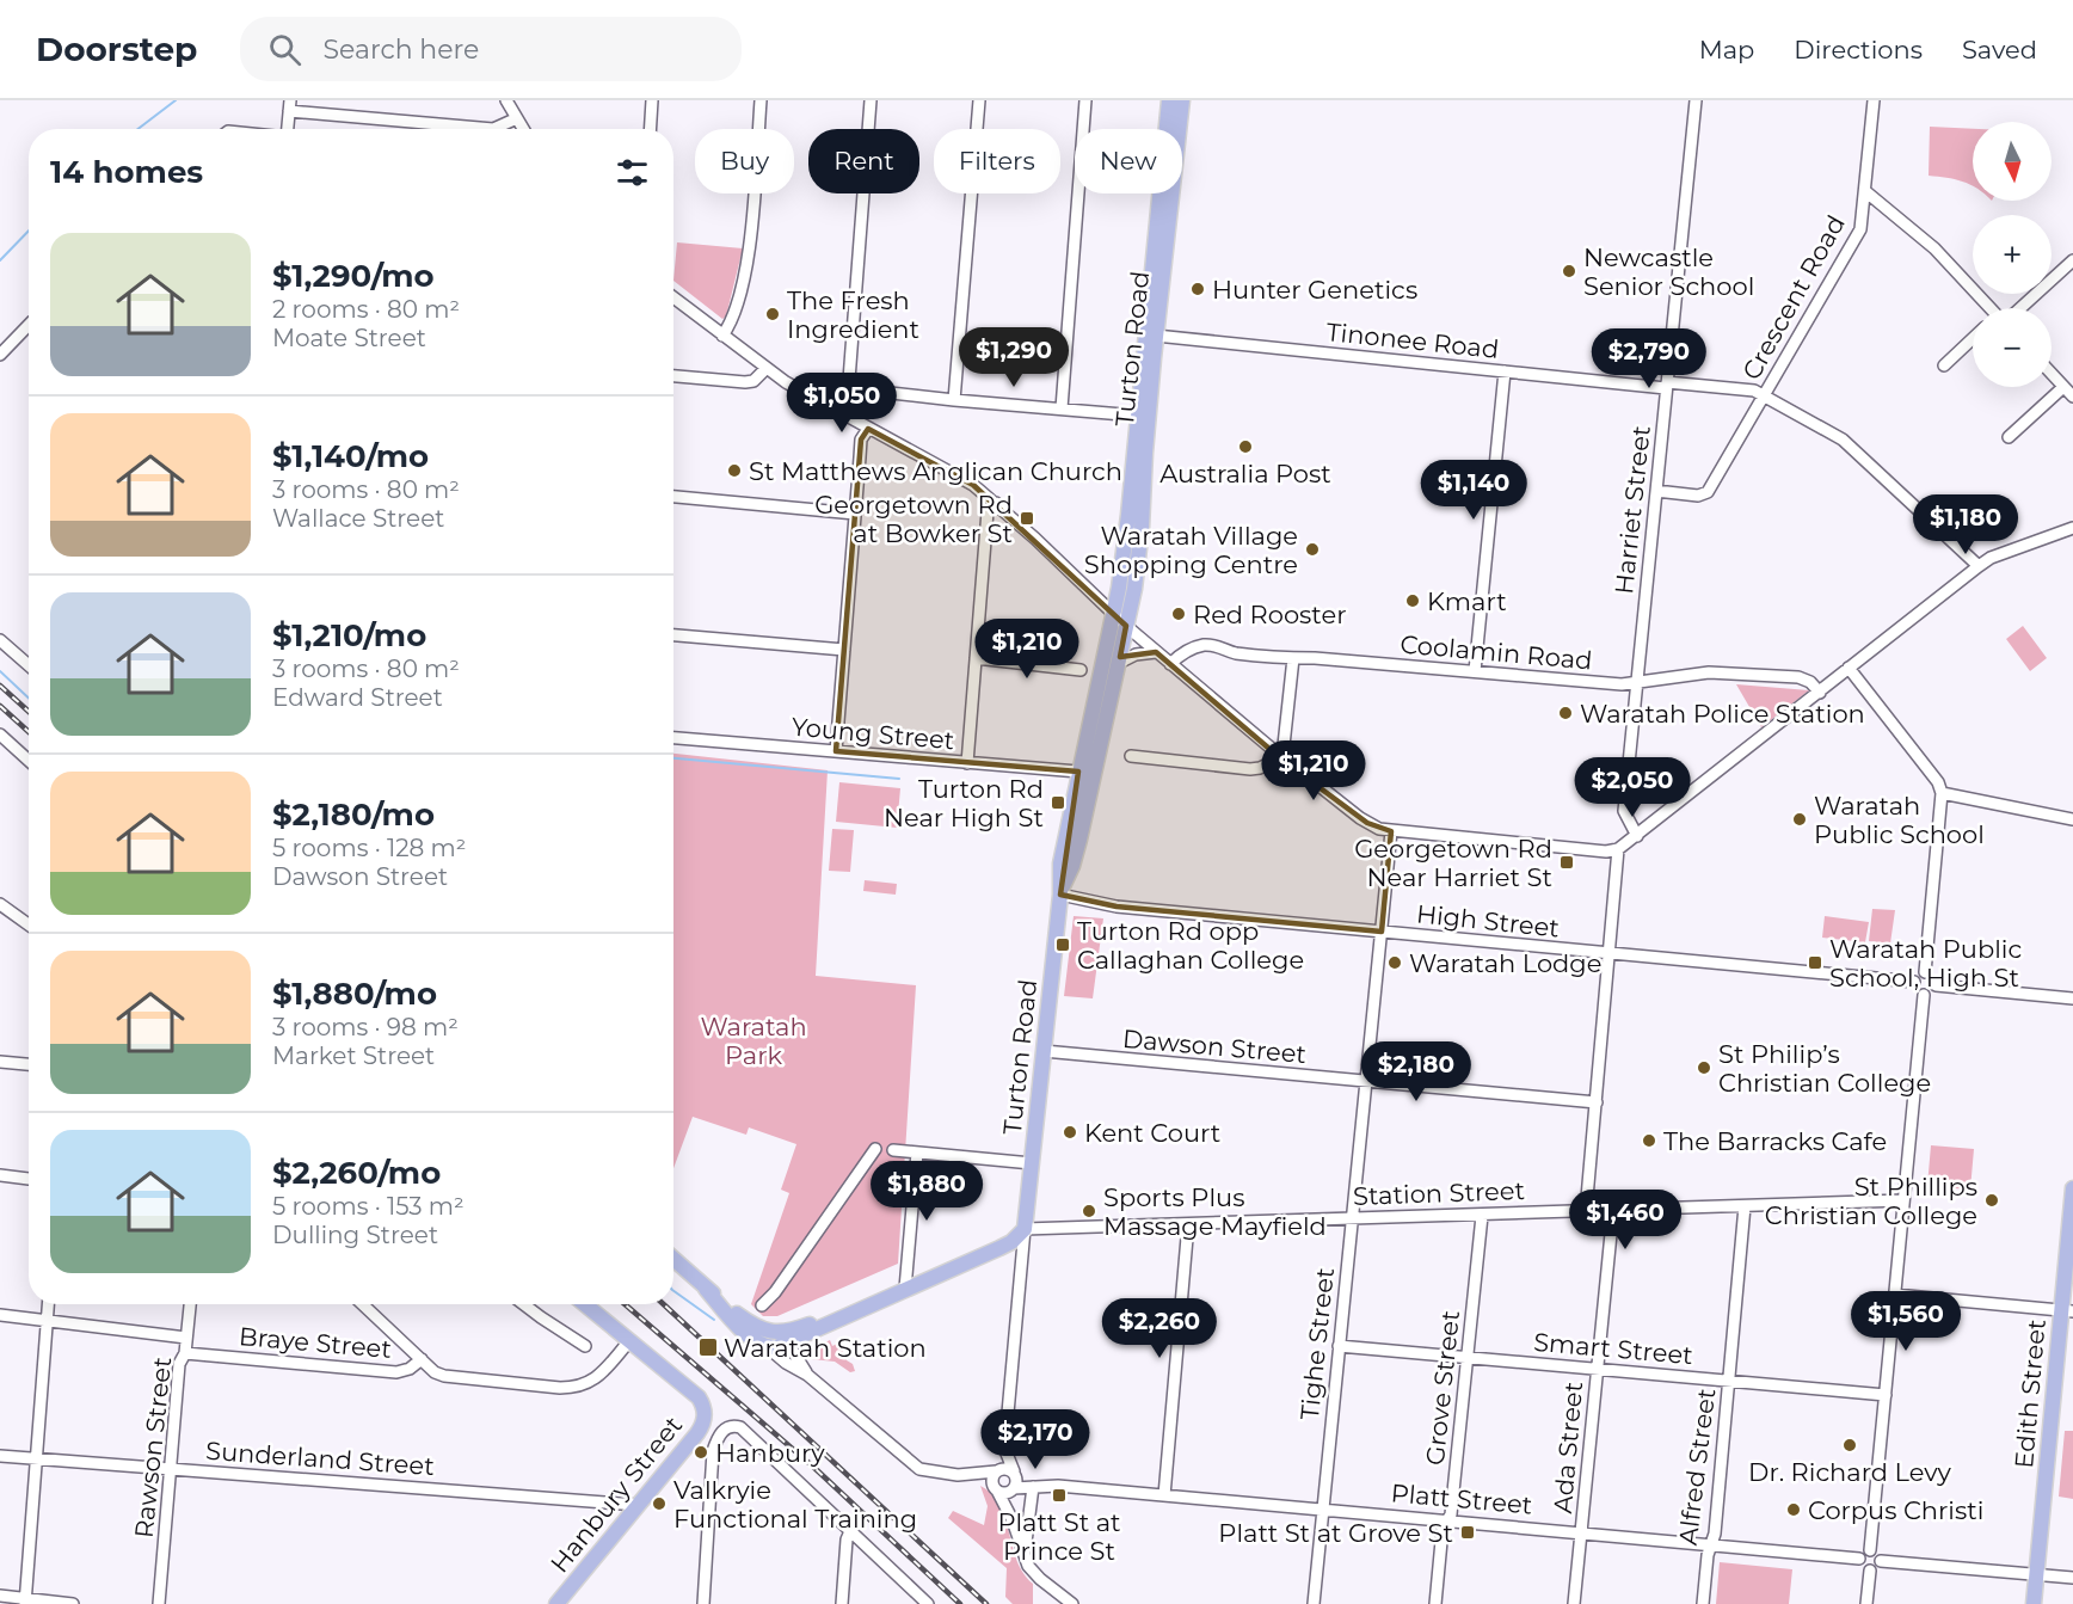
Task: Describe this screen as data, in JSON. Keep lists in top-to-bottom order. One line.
{"streets":{"main road":["Turton Road","Edith Street","Hanbury Street"],"street":["Crescent Road","Tinonee Road","Harriet Street","Coolamin Road","Young Street","High Street","Dawson Street","Station Street","Braye Street","Tighe Street","Smart Street","Grove Street","Rawson Street","Ada Street","Sunderland Street","Alfred Street","Platt Street"]},"crossings":[["Crescent Road","Tinonee Road"],["Crescent Road","Harriet Street"],["Tinonee Road","Turton Road"],["Tinonee Road","Harriet Street"],["Turton Road","Young Street"],["Turton Road","High Street"],["Turton Road","Dawson Street"],["Turton Road","Station Street"],["Turton Road","Platt Street"],["Harriet Street","Coolamin Road"],["High Street","Tighe Street"],["Dawson Street","Tighe Street"],["Station Street","Tighe Street"],["Station Street","Grove Street"],["Station Street","Ada Street"],["Station Street","Alfred Street"],["Braye Street","Rawson Street"],["Braye Street","Hanbury Street"],["Tighe Street","Smart Street"],["Tighe Street","Platt Street"],["Smart Street","Grove Street"],["Smart Street","Ada Street"],["Smart Street","Alfred Street"],["Grove Street","Platt Street"],["Rawson Street","Sunderland Street"],["Ada Street","Platt Street"],["Sunderland Street","Hanbury Street"],["Alfred Street","Platt Street"]],"parks":["Waratah Park"],"places":{"other":["Newcastle Senior School","Hunter Genetics","The Fresh Ingredient","Australia Post","St Matthews Anglican Church","Waratah Village Shopping Centre","Kmart","Red Rooster","Waratah Police Station","Waratah Public School","Waratah Lodge","St Philip’s Christian College","Kent Court","The Barracks Cafe","St Phillips Christian College","Sports Plus Massage Mayfield","Dr. Richard Levy","Hanbury","Valkryie Functional Training","Corpus Christi"],"transit":["Georgetown Rd at Bowker St","Turton Rd Near High St","Georgetown Rd Near Harriet St","Turton Rd opp Callaghan College","Waratah Public School, High St","Waratah Station","Platt St at Prince St","Platt St at Grove St"]},"north":"bottom","page":{"header":"Doorstep","search":"Search here","nav":["Map","Directions","Saved"],"map_buttons":["+","−"],"chip":["Buy","Rent","Filters","New"],"heading":"14 homes","list":[{"name":"$1,290/mo","note":"2 rooms · 80 m² · Moate Street"},{"name":"$1,140/mo","note":"3 rooms · 80 m² · Wallace Street"},{"name":"$1,210/mo","note":"3 rooms · 80 m² · Edward Street"},{"name":"$2,180/mo","note":"5 rooms · 128 m² · Dawson Street"},{"name":"$1,880/mo","note":"3 rooms · 98 m² · Market Street"},{"name":"$2,260/mo","note":"5 rooms · 153 m² · Dulling Street"}],"price":["$1,290","$2,790","$1,050","$1,140","$1,180","$1,210","$1,210","$2,050","$2,180","$1,880","$1,460","$1,560","$2,260","$2,170"]}}
